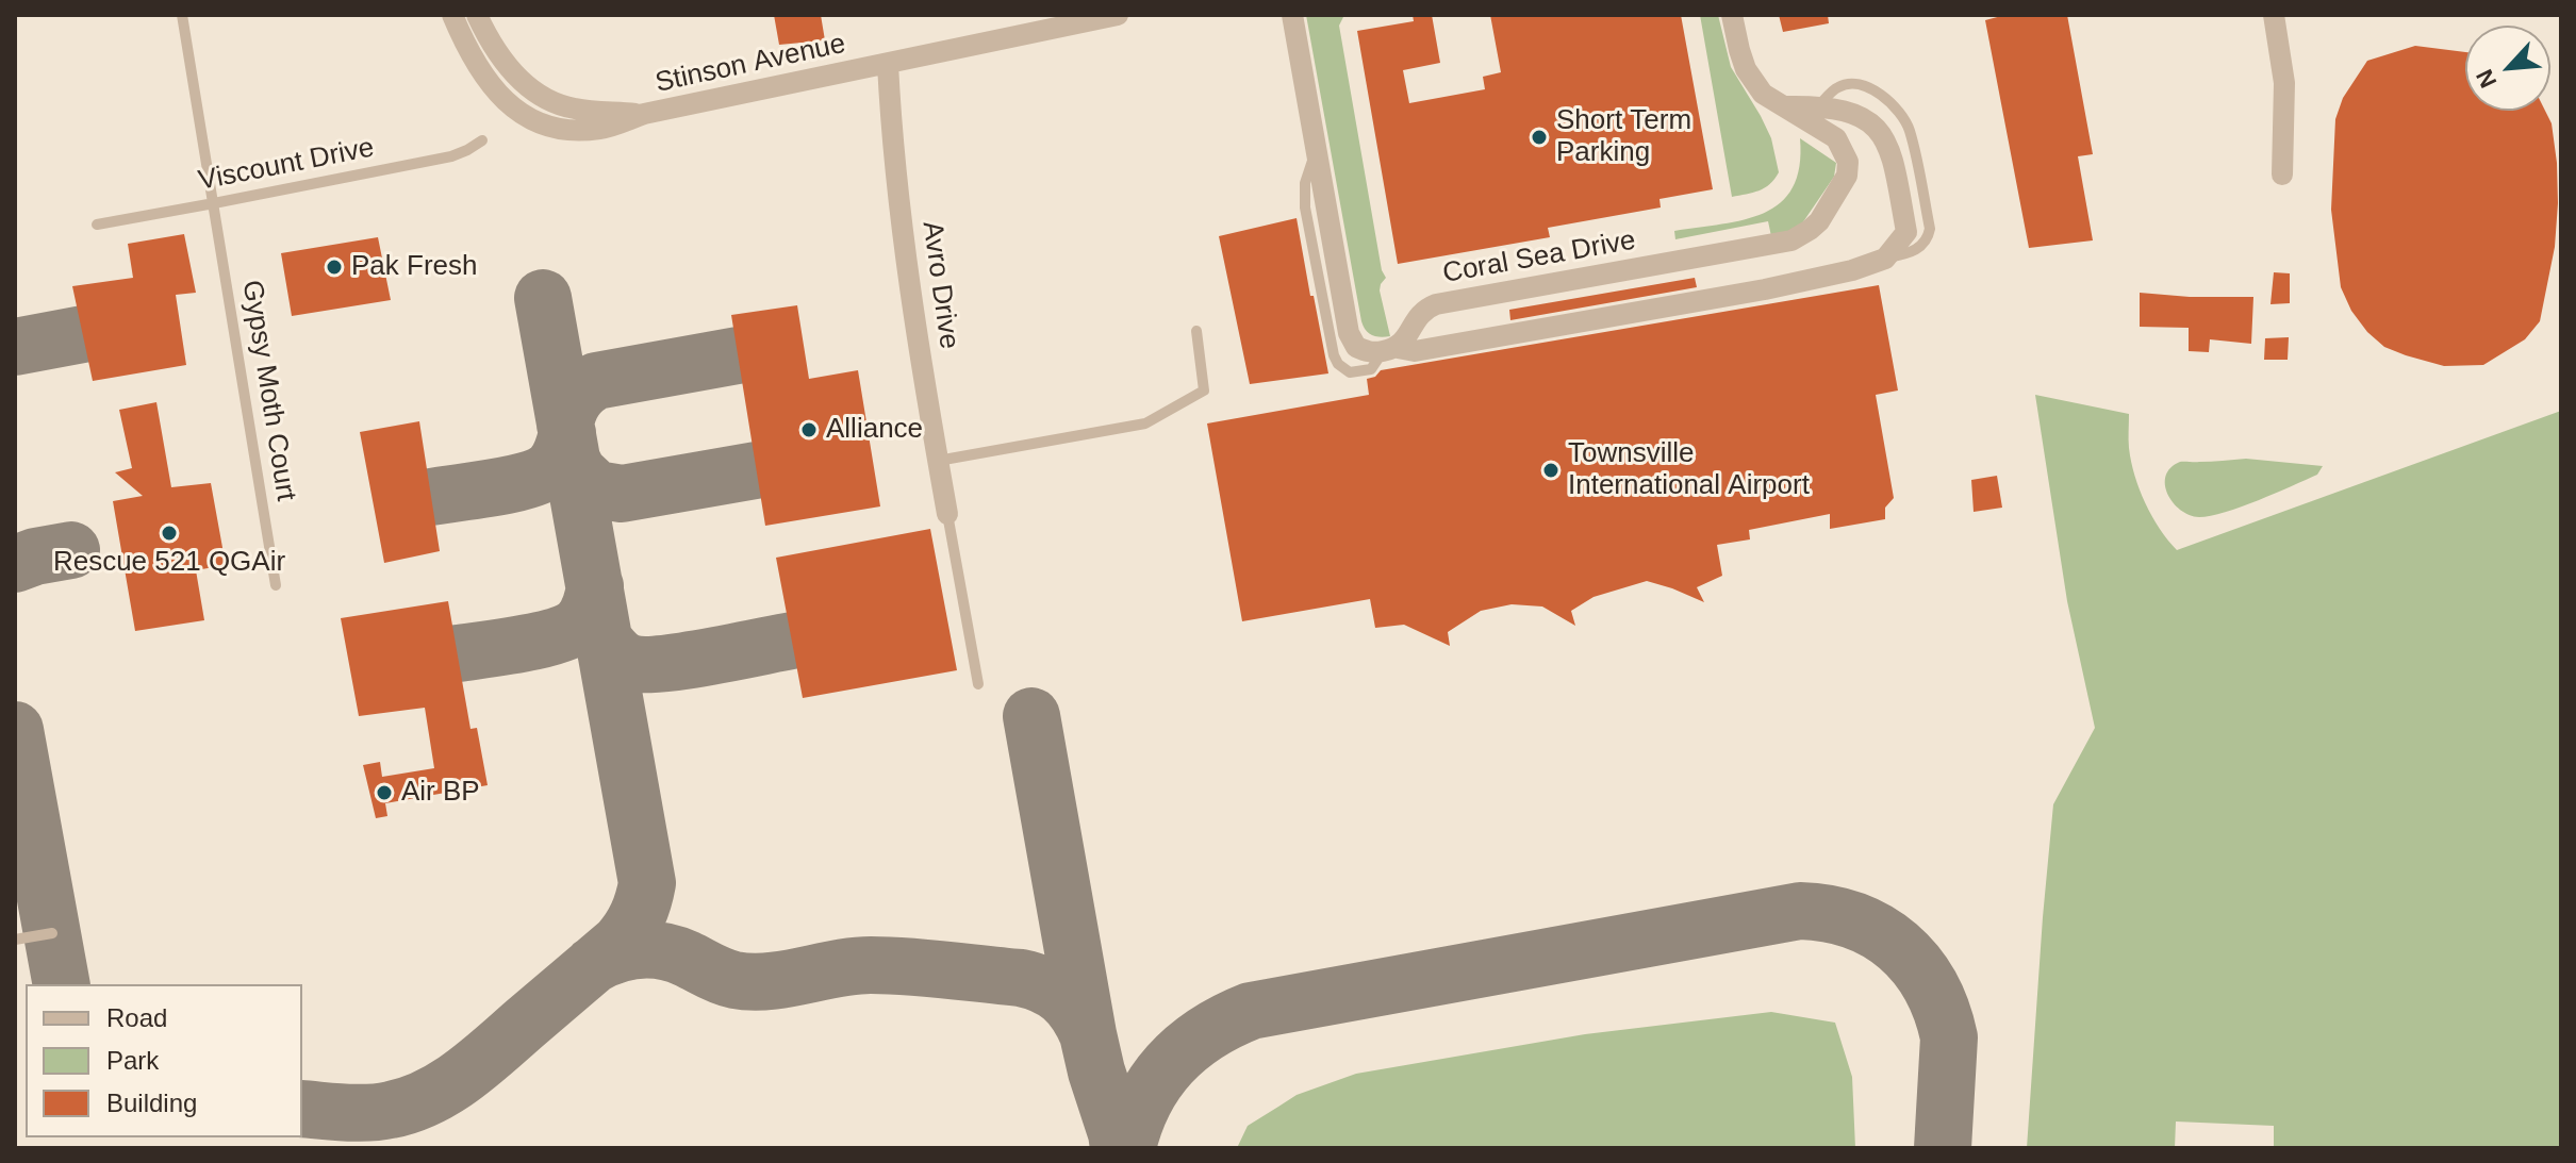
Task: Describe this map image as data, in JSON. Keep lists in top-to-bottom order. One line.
{"streets":{"street":["Stinson Avenue","Coral Sea Drive","Avro Drive"],"lane":["Viscount Drive","Gypsy Moth Court"]},"crossings":[["Stinson Avenue","Avro Drive"],["Viscount Drive","Gypsy Moth Court"]],"places":["Short Term Parking","Pak Fresh","Alliance","Townsville International Airport","Rescue 521 QGAir","Air BP"],"legend":["Road","Park","Building"],"north":"bottom left"}
